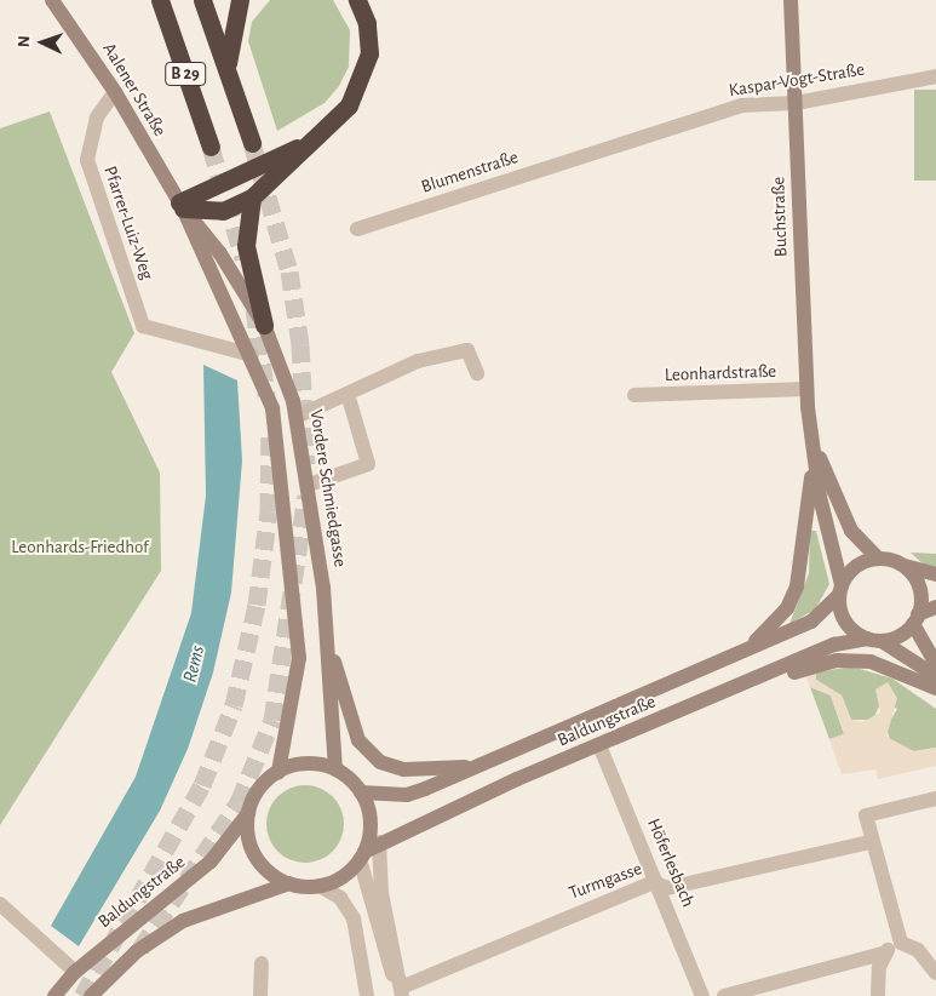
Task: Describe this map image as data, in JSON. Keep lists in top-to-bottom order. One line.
{"streets":{"highway":["B 29"],"street":["Kaspar-Vogt-Straße","Aalener Straße","Blumenstraße","Buchstraße","Pfarrer-Luiz-Weg","Leonhardstraße","Vordere Schmiedgasse","Baldungstraße","Höferlesbach","Turmgasse"]},"crossings":[["Kaspar-Vogt-Straße","Blumenstraße"],["Kaspar-Vogt-Straße","Buchstraße"],["Aalener Straße","Pfarrer-Luiz-Weg"],["Aalener Straße","Vordere Schmiedgasse"],["Buchstraße","Leonhardstraße"],["Buchstraße","Baldungstraße"],["Vordere Schmiedgasse","Baldungstraße"],["Baldungstraße","Höferlesbach"],["Höferlesbach","Turmgasse"]],"water":["Rems"],"parks":["Leonhards-Friedhof"],"north":"left"}
